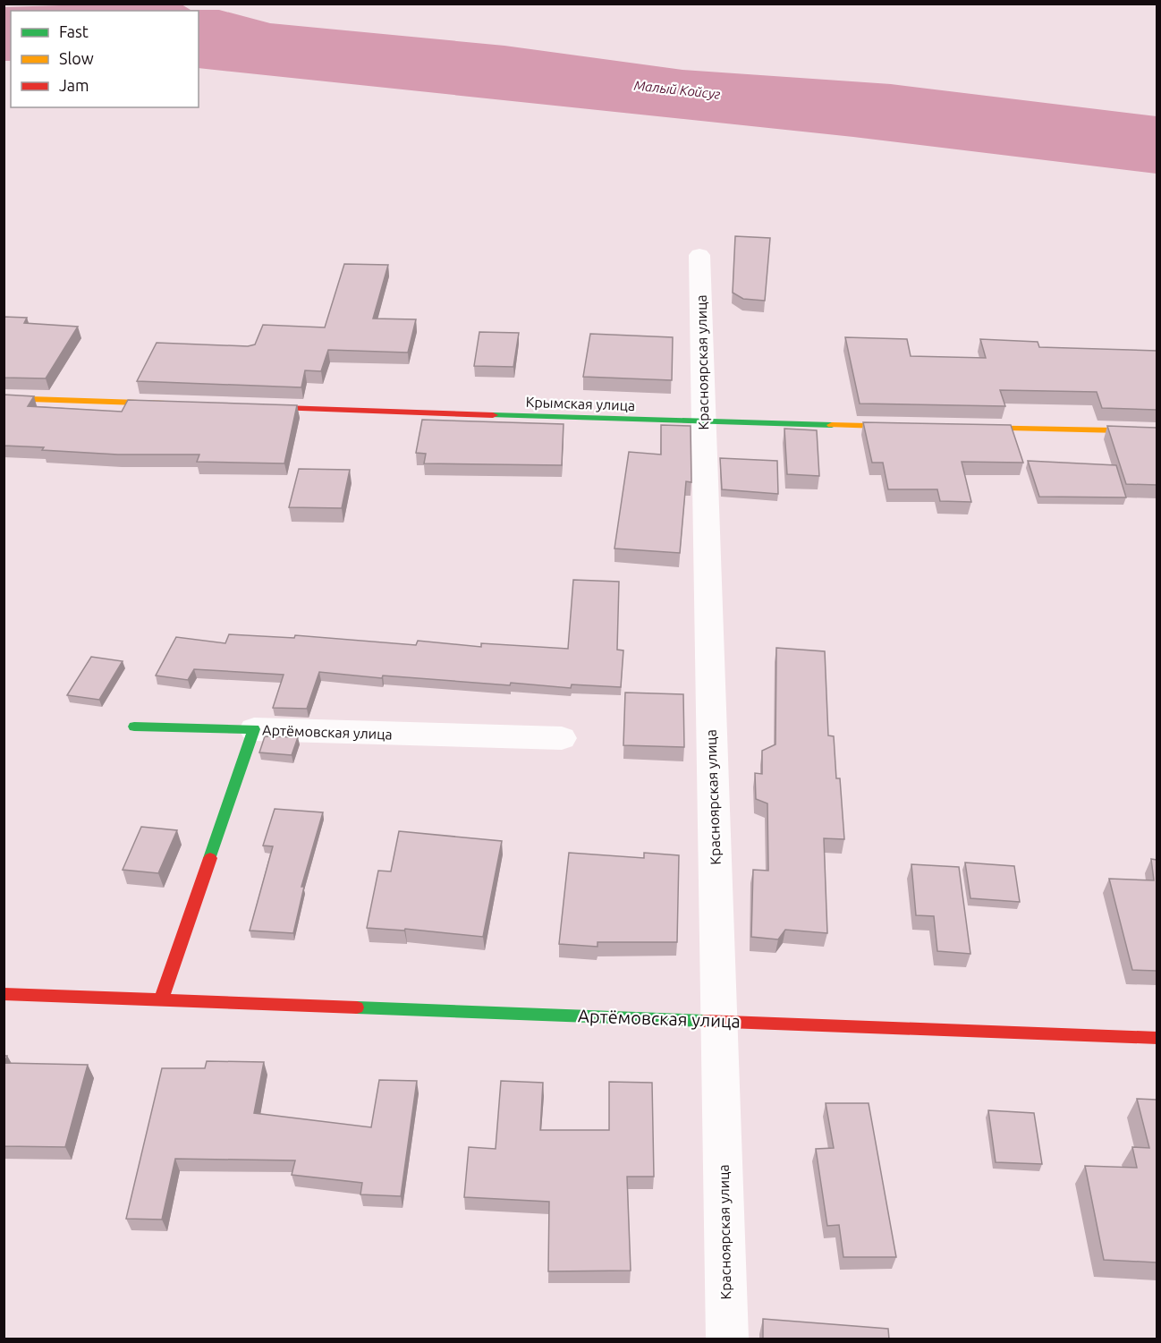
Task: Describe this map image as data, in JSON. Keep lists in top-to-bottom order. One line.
{"streets":{"street":["Красноярская улица","Крымская улица","Артёмовская улица"]},"crossings":[["Красноярская улица","Крымская улица"],["Красноярская улица","Артёмовская улица"]],"water":["Малый Койсуг"],"legend":["Fast","Slow","Jam"]}
